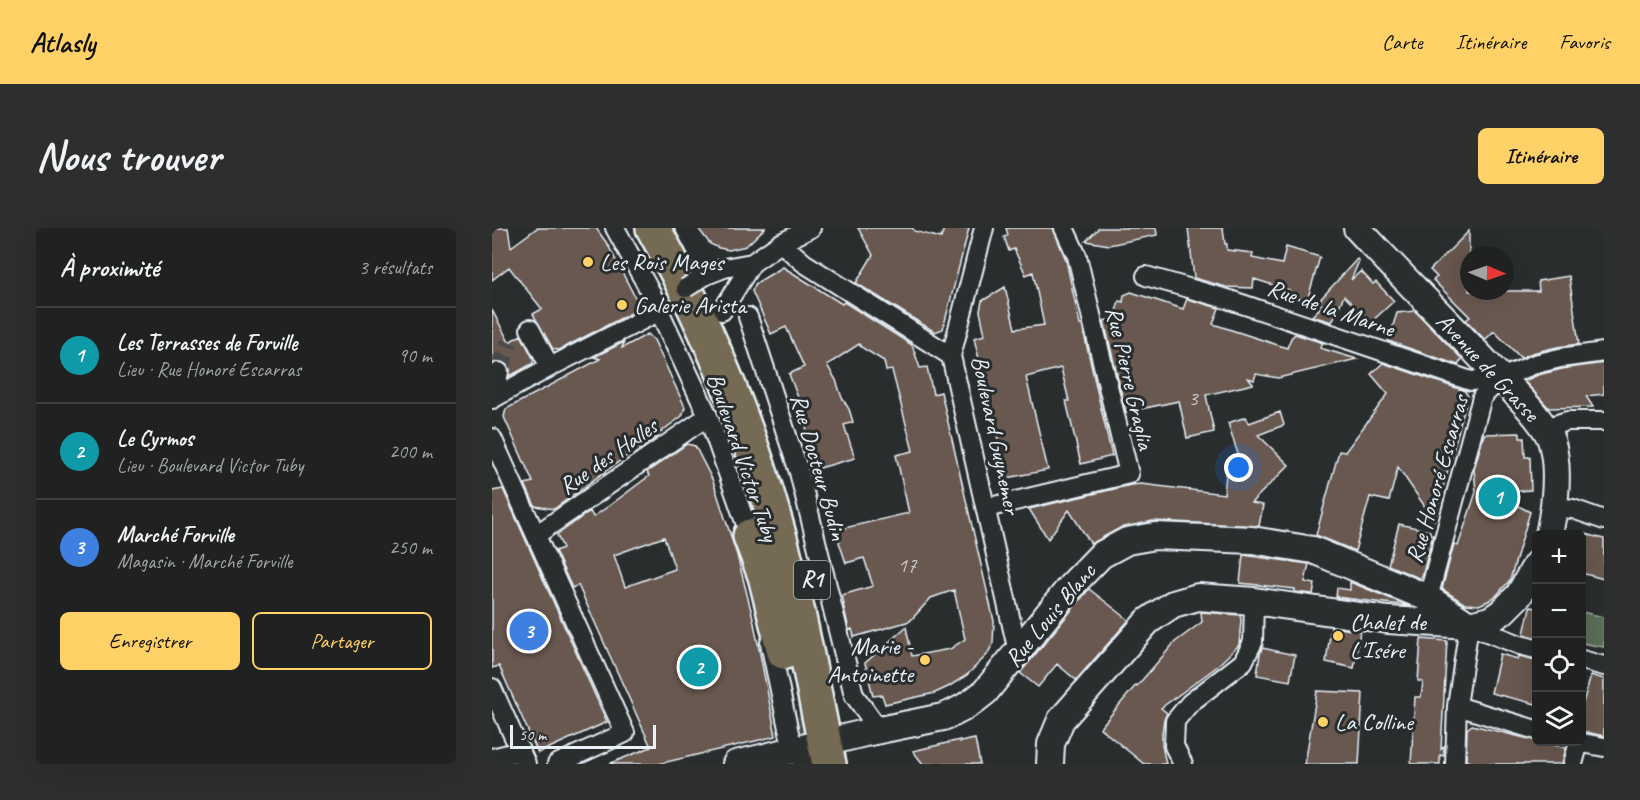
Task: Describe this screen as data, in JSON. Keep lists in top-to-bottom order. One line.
{"streets":{"highway":["R1"],"street":["Rue de la Marne","Avenue de Grasse","Rue Pierre Graglia","Boulevard Guynemer","Rue des Halles","Boulevard Victor Tuby","Rue Docteur Budin","Rue Honoré Escarras","Rue Louis Blanc"]},"crossings":[["Rue de la Marne","Avenue de Grasse"],["Rue de la Marne","Rue Honoré Escarras"],["Avenue de Grasse","Rue Honoré Escarras"],["Rue Pierre Graglia","Boulevard Guynemer"],["Boulevard Guynemer","Rue Louis Blanc"],["Rue des Halles","Boulevard Victor Tuby"],["Boulevard Victor Tuby","R1"],["Boulevard Victor Tuby","Rue Louis Blanc"],["Rue Docteur Budin","R1"],["Rue Docteur Budin","Rue Louis Blanc"],["Rue Honoré Escarras","Rue Louis Blanc"],["R1","Rue Louis Blanc"]],"places":["Les Rois Mages","Galerie Arista","Chalet de L'Isére","Marie - Antoinette","La Colline"],"house_numbers":["3","17"],"scale_bar":"50 m","north":"right","page":{"header":"Atlasly","nav":["Carte","Itinéraire","Favoris"],"buttons":["Itinéraire",["Enregistrer","Partager"]],"title":"Nous trouver","heading":["À proximité","3 résultats"],"list":[{"mark":"1","name":"Les Terrasses de Forville","note":"Lieu · Rue Honoré Escarras","value":"90 m"},{"mark":"2","name":"Le Cyrmos","note":"Lieu · Boulevard Victor Tuby","value":"200 m"},{"mark":"3","name":"Marché Forville","note":"Magasin · Marché Forville","value":"250 m"}],"pins":["1","3","2"],"map_buttons":["+","−"],"scale":"50 m"}}
